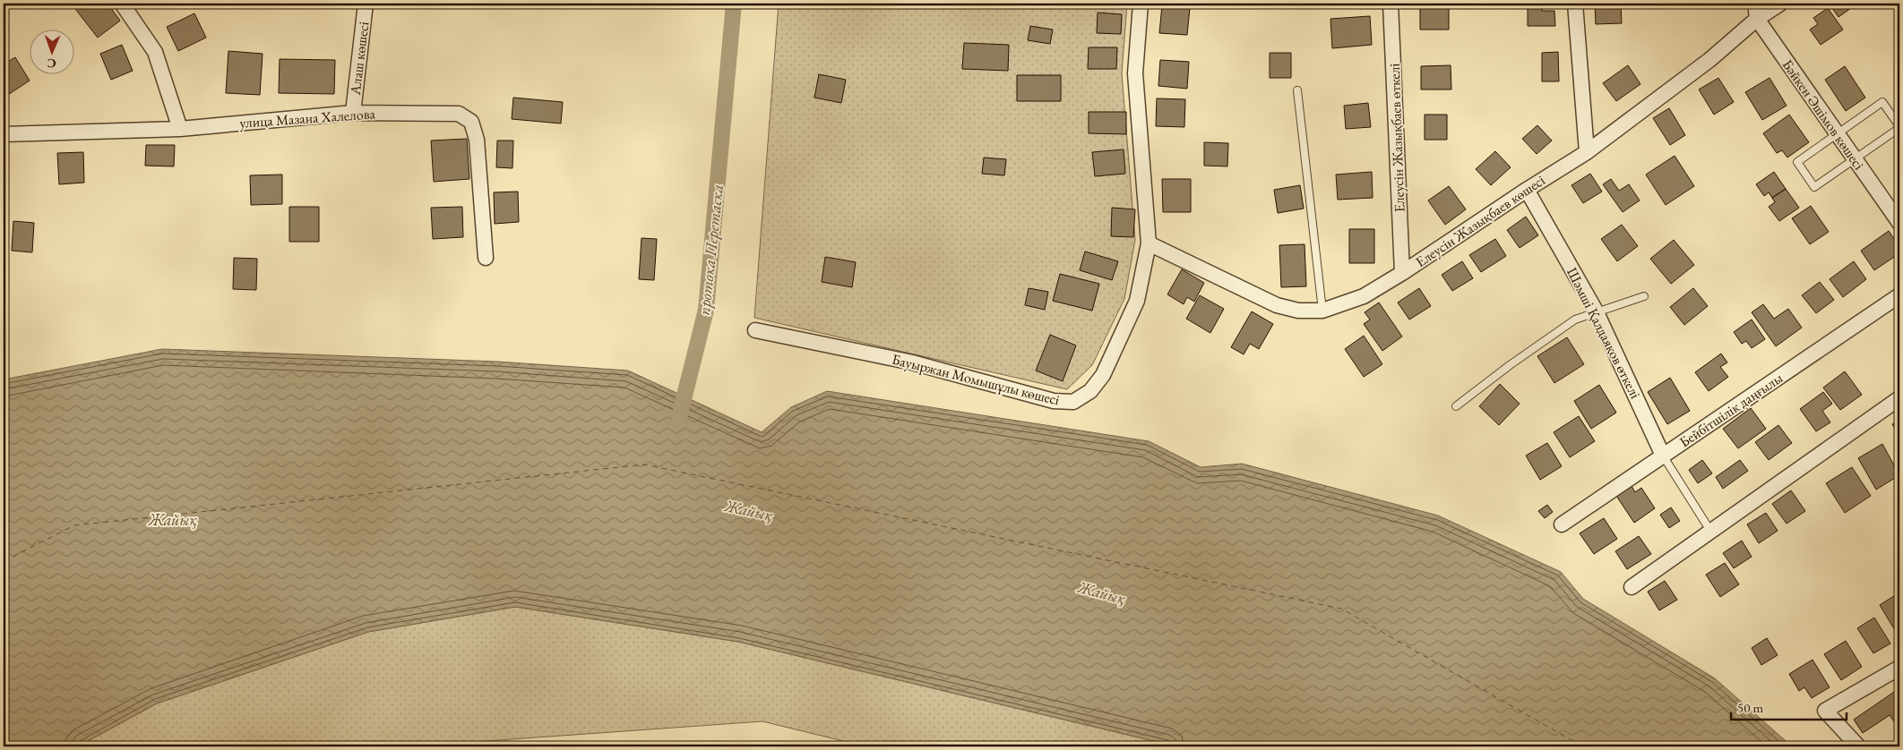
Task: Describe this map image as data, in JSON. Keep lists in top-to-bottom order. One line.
{"streets":{"street":["Алаш көшесі","Бәйкен Әшімов көшесі","улица Мазана Халелова","Елеусін Жазықбаев өткелі","Елеусін Жазықбаев көшесі","Шәмші Қалдаяқов өткелі","Бауыржан Момышұлы көшесі","Бейбітшілік даңғылы"]},"crossings":[["Алаш көшесі","улица Мазана Халелова"],["Бәйкен Әшімов көшесі","Елеусін Жазықбаев көшесі"],["Елеусін Жазықбаев өткелі","Елеусін Жазықбаев көшесі"],["Елеусін Жазықбаев көшесі","Шәмші Қалдаяқов өткелі"],["Елеусін Жазықбаев көшесі","Бауыржан Момышұлы көшесі"],["Шәмші Қалдаяқов өткелі","Бейбітшілік даңғылы"]],"water":["протока Перетаска","Жайық"],"scale_bar":"50 m","north":"bottom"}
